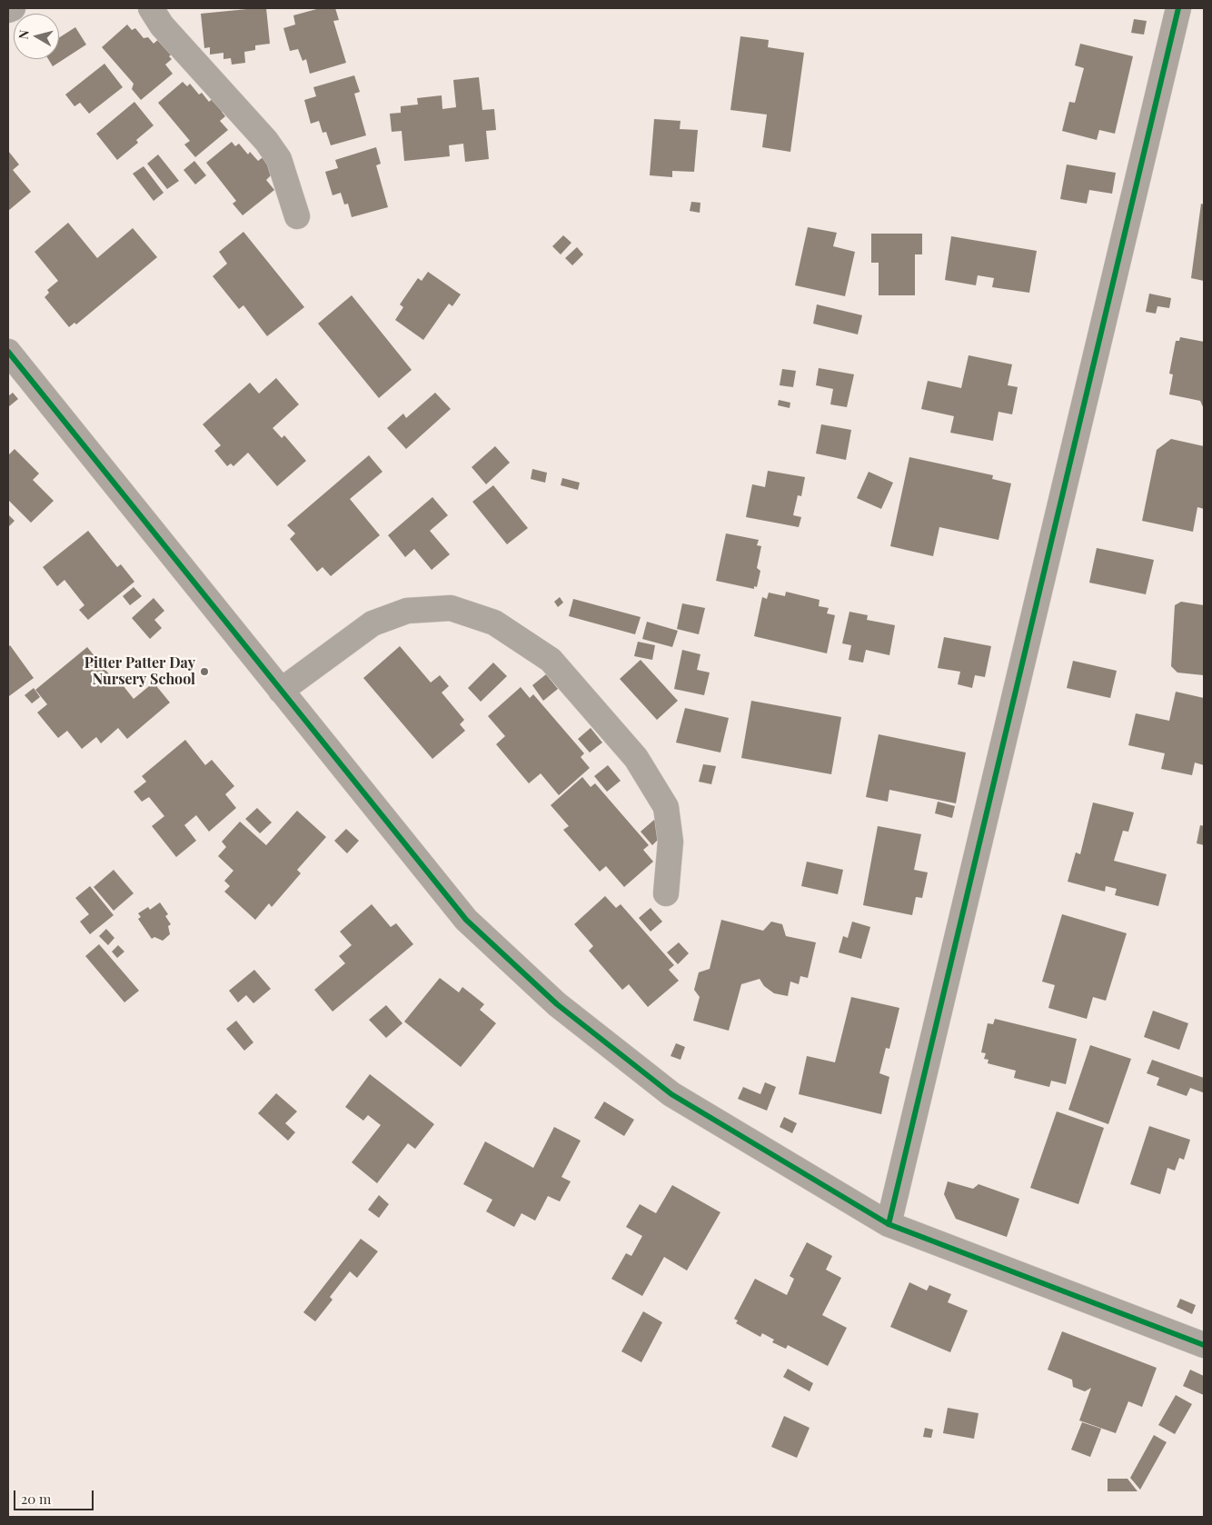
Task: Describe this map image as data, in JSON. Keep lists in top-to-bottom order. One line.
{"places":["Pitter Patter Day Nursery School"],"scale_bar":"20 m","north":"left"}
